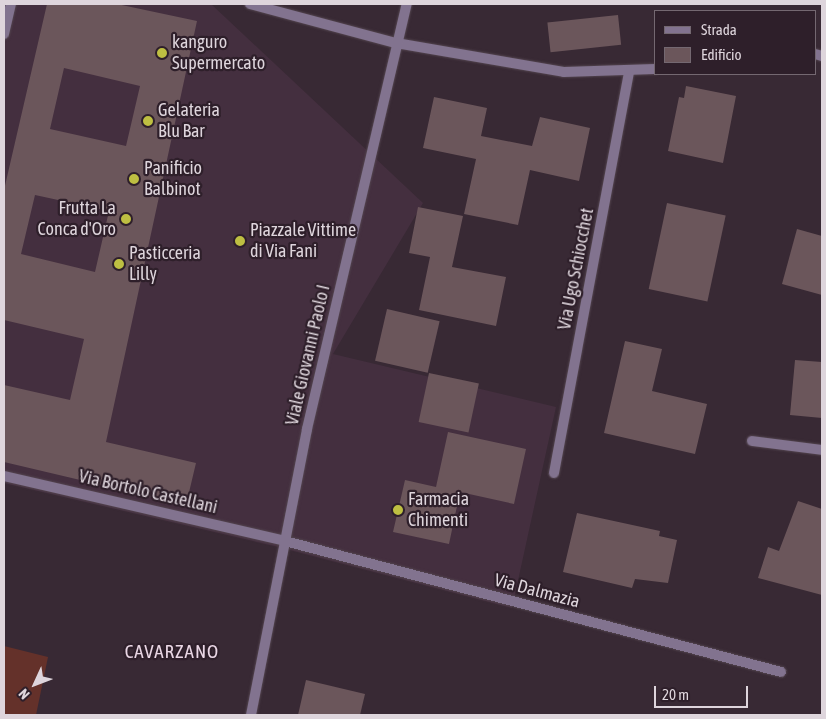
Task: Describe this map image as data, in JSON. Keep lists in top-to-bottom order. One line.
{"streets":{"street":["Via Ugo Schiocchet","Viale Giovanni Paolo I","Via Bortolo Castellani","Via Dalmazia"]},"crossings":[["Viale Giovanni Paolo I","Via Bortolo Castellani"],["Viale Giovanni Paolo I","Via Dalmazia"],["Via Bortolo Castellani","Via Dalmazia"]],"districts":["CAVARZANO"],"places":["kanguro Supermercato","Gelateria Blu Bar","Panificio Balbinot","Frutta La Conca d'Oro","Piazzale Vittime di Via Fani","Pasticceria Lilly","Farmacia Chimenti"],"legend":["Strada","Edificio"],"scale_bar":"20 m","north":"bottom left"}
